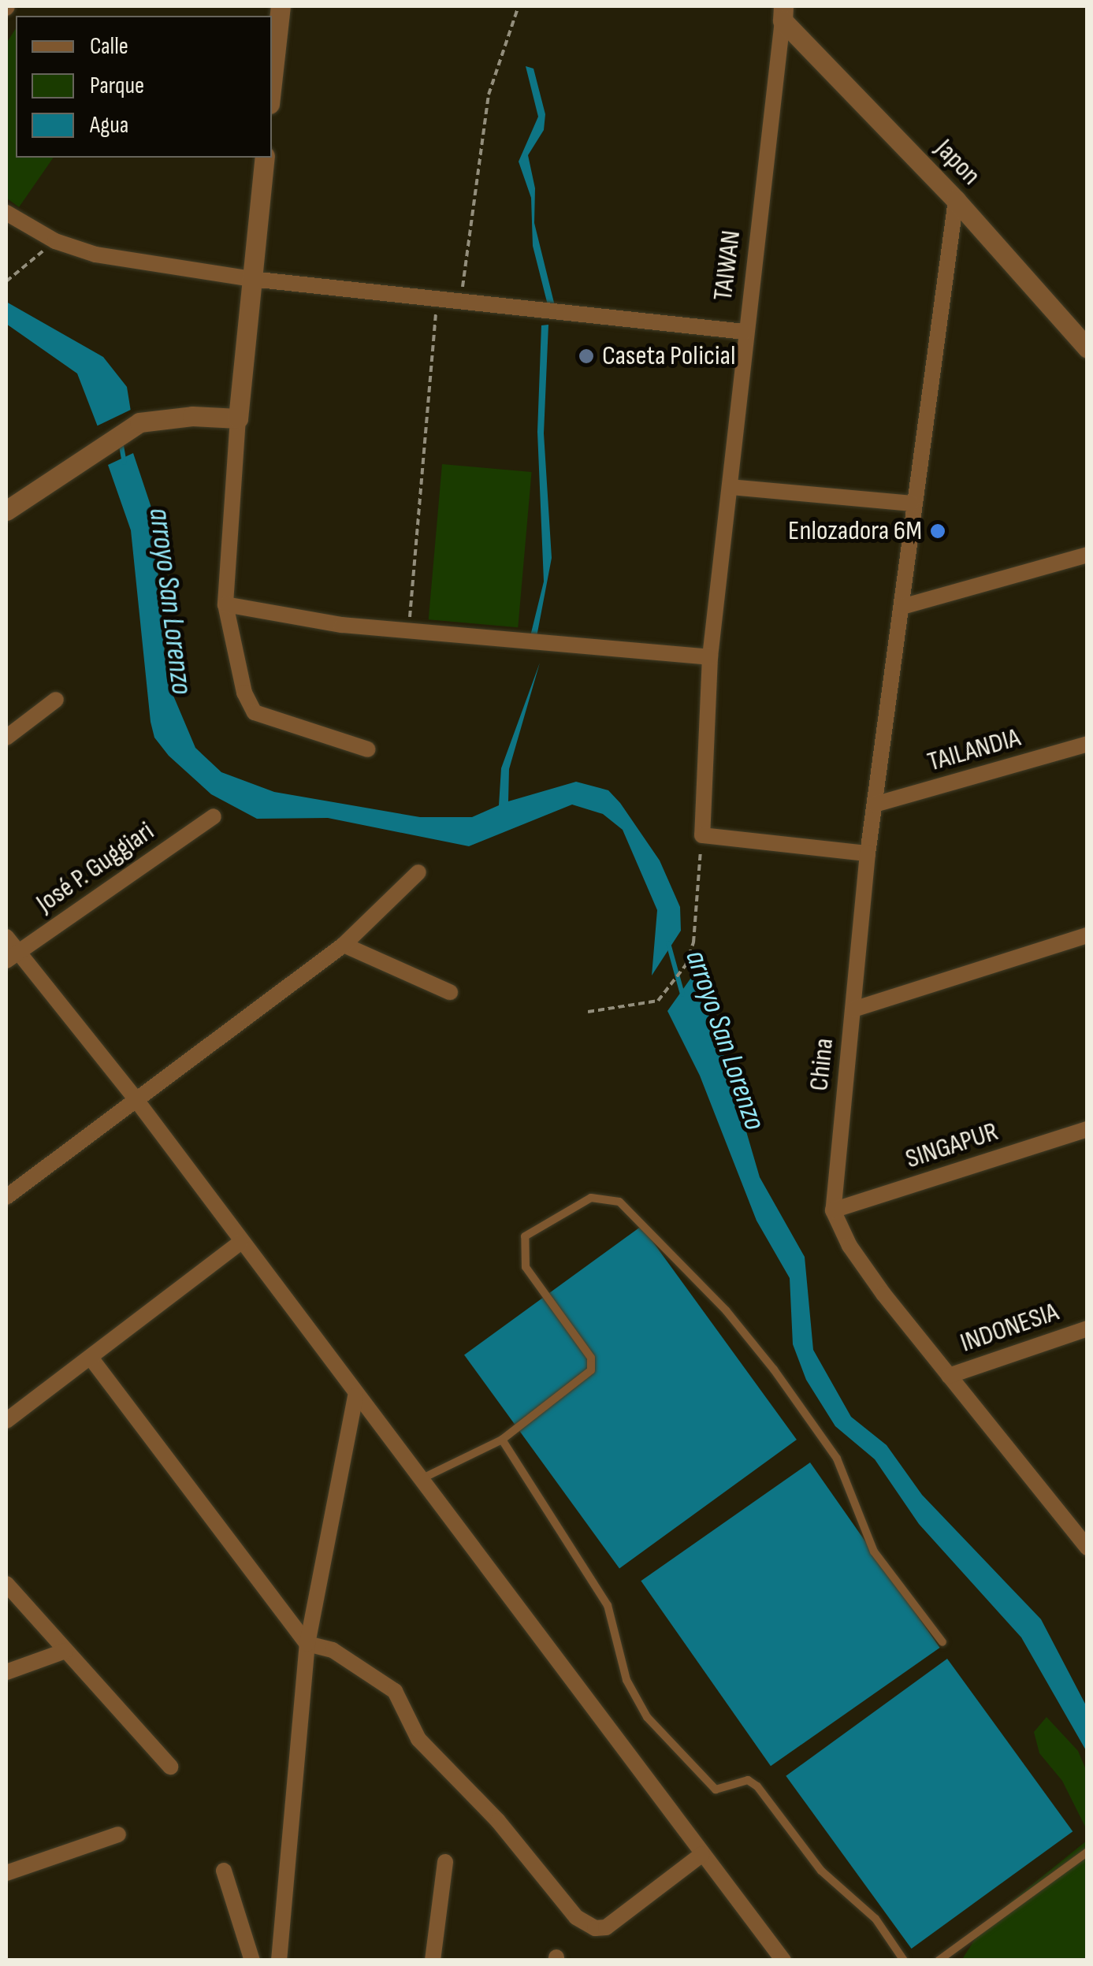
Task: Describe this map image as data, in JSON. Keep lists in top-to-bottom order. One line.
{"streets":{"street":["Japon","TAIWAN","TAILANDIA","José P. Guggiari","China","SINGAPUR","INDONESIA"]},"crossings":[["Japon","TAIWAN"],["Japon","China"],["TAILANDIA","China"],["China","SINGAPUR"]],"water":["arroyo San Lorenzo"],"places":["Caseta Policial","Enlozadora 6M"],"legend":["Calle","Parque","Agua"]}
